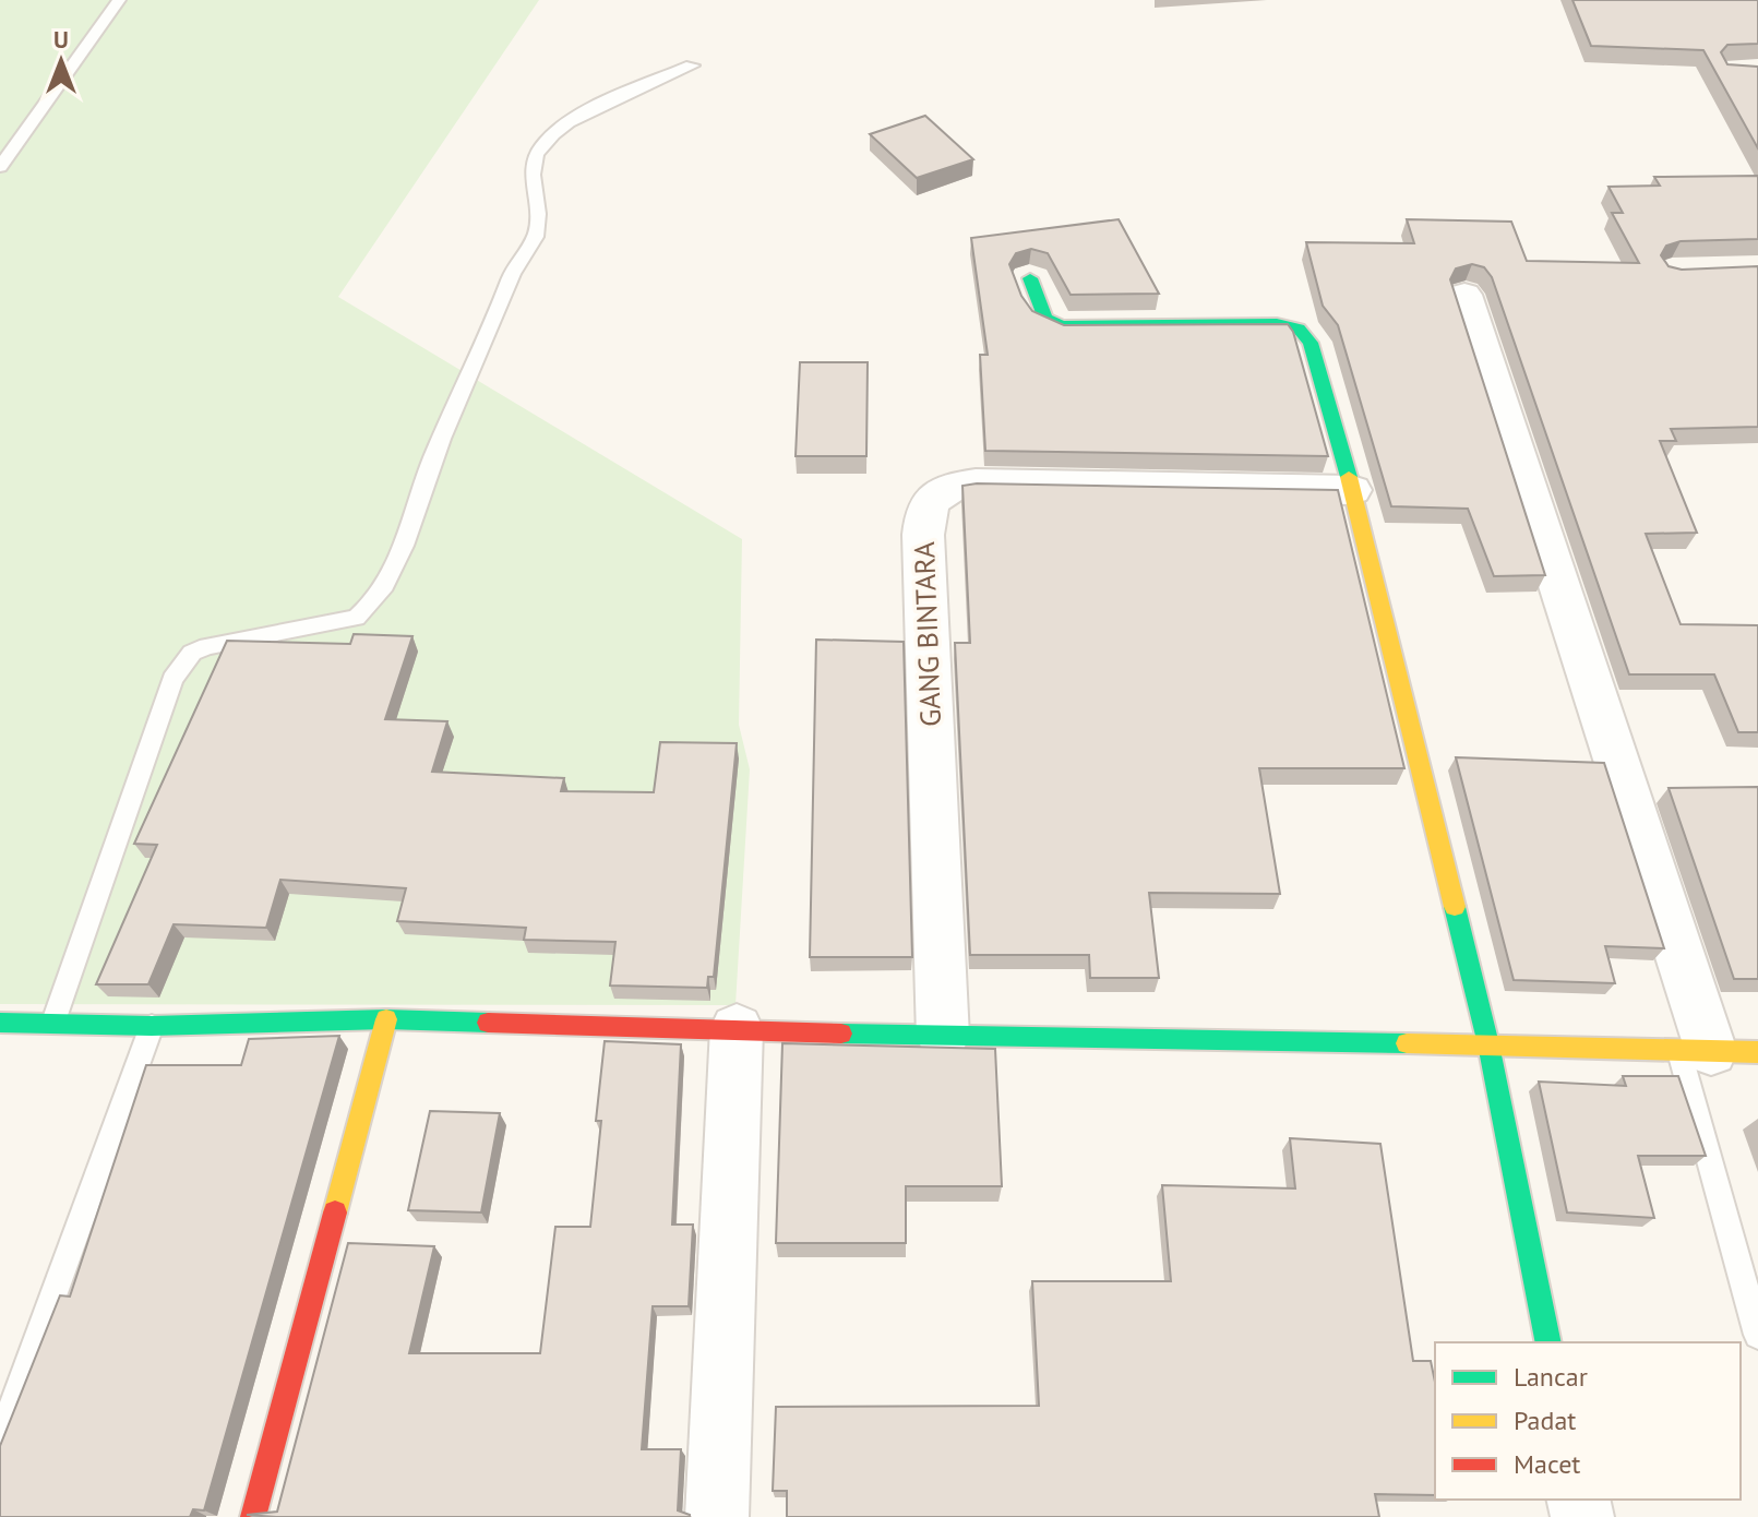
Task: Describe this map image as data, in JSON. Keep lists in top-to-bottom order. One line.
{"streets":{"street":["GANG BINTARA"]},"legend":["Lancar","Padat","Macet"],"north":"top"}
